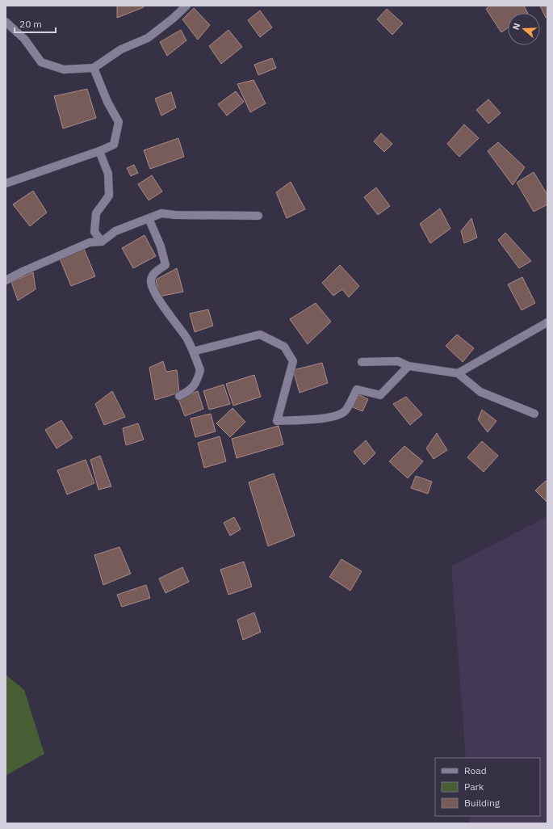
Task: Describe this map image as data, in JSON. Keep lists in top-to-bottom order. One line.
{"legend":["Road","Park","Building"],"scale_bar":"20 m","north":"left"}
